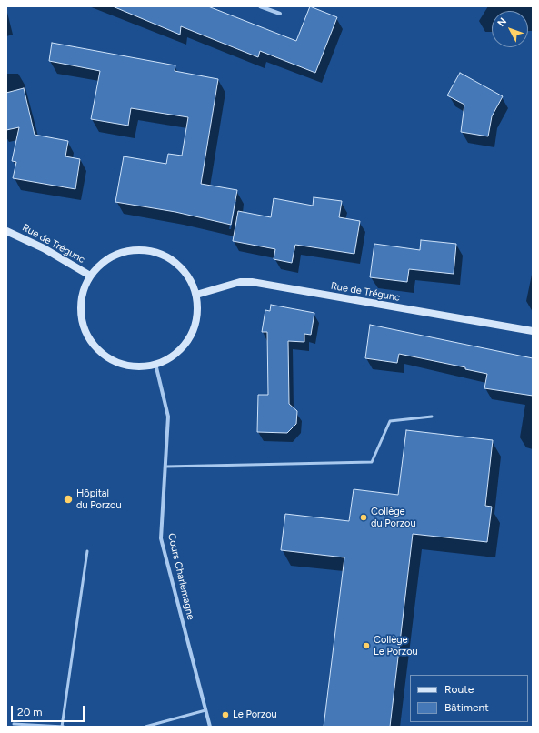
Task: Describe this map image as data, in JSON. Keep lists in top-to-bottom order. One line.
{"streets":{"main road":["Rue de Trégunc"],"street":["Cours Charlemagne"]},"crossings":[["Rue de Trégunc","Cours Charlemagne"]],"places":["Hôpital du Porzou","Collège du Porzou","Collège Le Porzou","Le Porzou"],"legend":["Route","Bâtiment"],"scale_bar":"20 m","north":"top left"}
